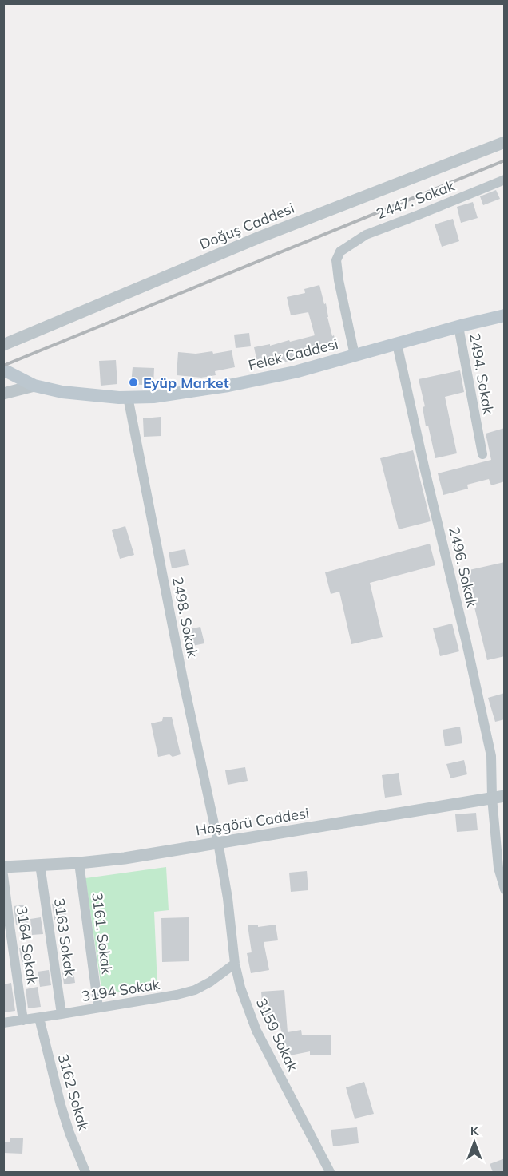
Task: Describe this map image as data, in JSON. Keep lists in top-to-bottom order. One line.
{"streets":{"main road":["Felek Caddesi"],"street":["2447. Sokak","Doğuş Caddesi","2494. Sokak","2496. Sokak","2498. Sokak","Hoşgörü Caddesi","3161. Sokak","3163 Sokak","3164 Sokak","3194 Sokak","3159 Sokak","3162 Sokak"]},"crossings":[["2447. Sokak","Felek Caddesi"],["Felek Caddesi","2494. Sokak"],["Felek Caddesi","2496. Sokak"],["Felek Caddesi","2498. Sokak"],["2496. Sokak","Hoşgörü Caddesi"],["2498. Sokak","Hoşgörü Caddesi"],["2498. Sokak","3159 Sokak"],["Hoşgörü Caddesi","3161. Sokak"],["Hoşgörü Caddesi","3163 Sokak"],["Hoşgörü Caddesi","3159 Sokak"],["3161. Sokak","3194 Sokak"],["3163 Sokak","3194 Sokak"],["3164 Sokak","3194 Sokak"],["3194 Sokak","3159 Sokak"],["3194 Sokak","3162 Sokak"]],"places":["Eyüp Market"],"north":"top"}
